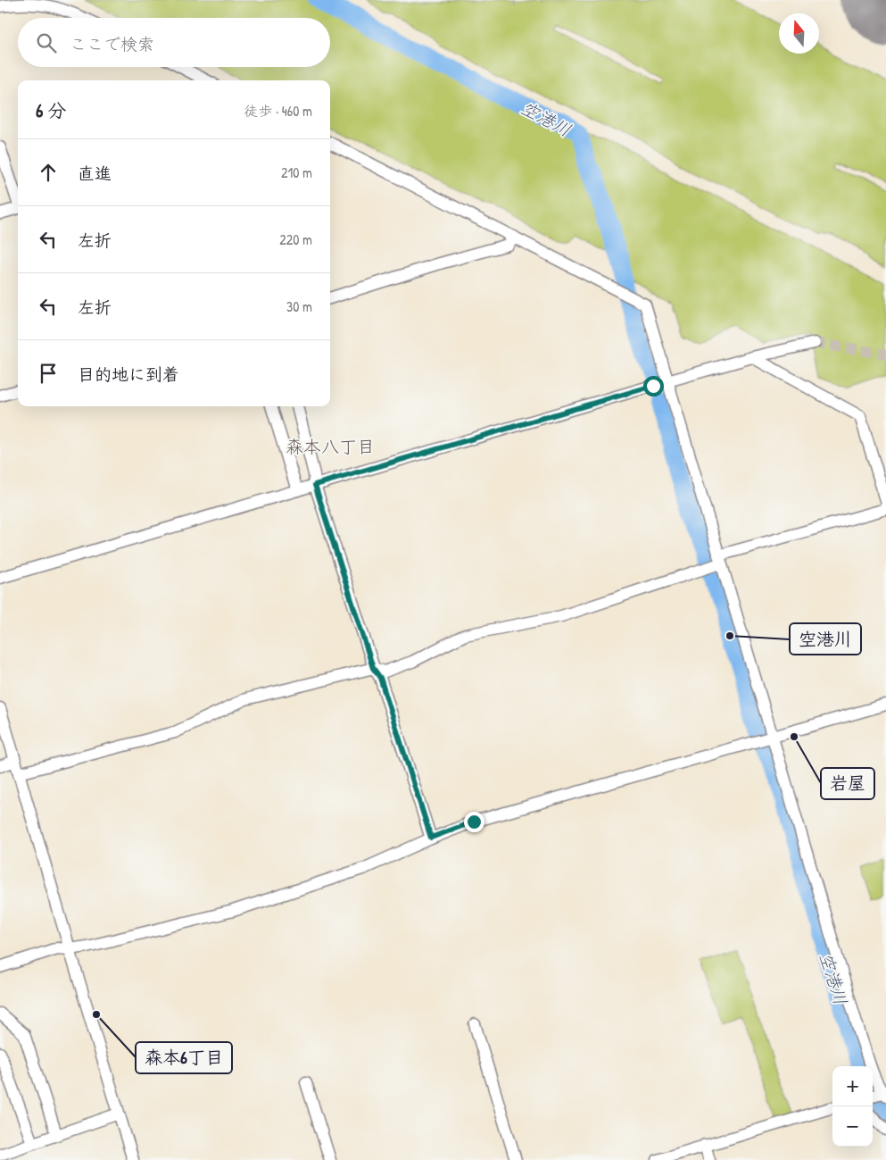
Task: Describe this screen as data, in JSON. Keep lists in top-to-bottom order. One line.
{"districts":["森本八丁目"],"water":["空港川"],"places":["空港川","岩屋","森本6丁目"],"north":"top","page":{"search":"ここで検索","heading":["6 分","徒歩 · 460 m"],"list":[["直進","210 m"],["左折","220 m"],["左折","30 m"],"目的地に到着"],"map_buttons":["+","−"]}}
